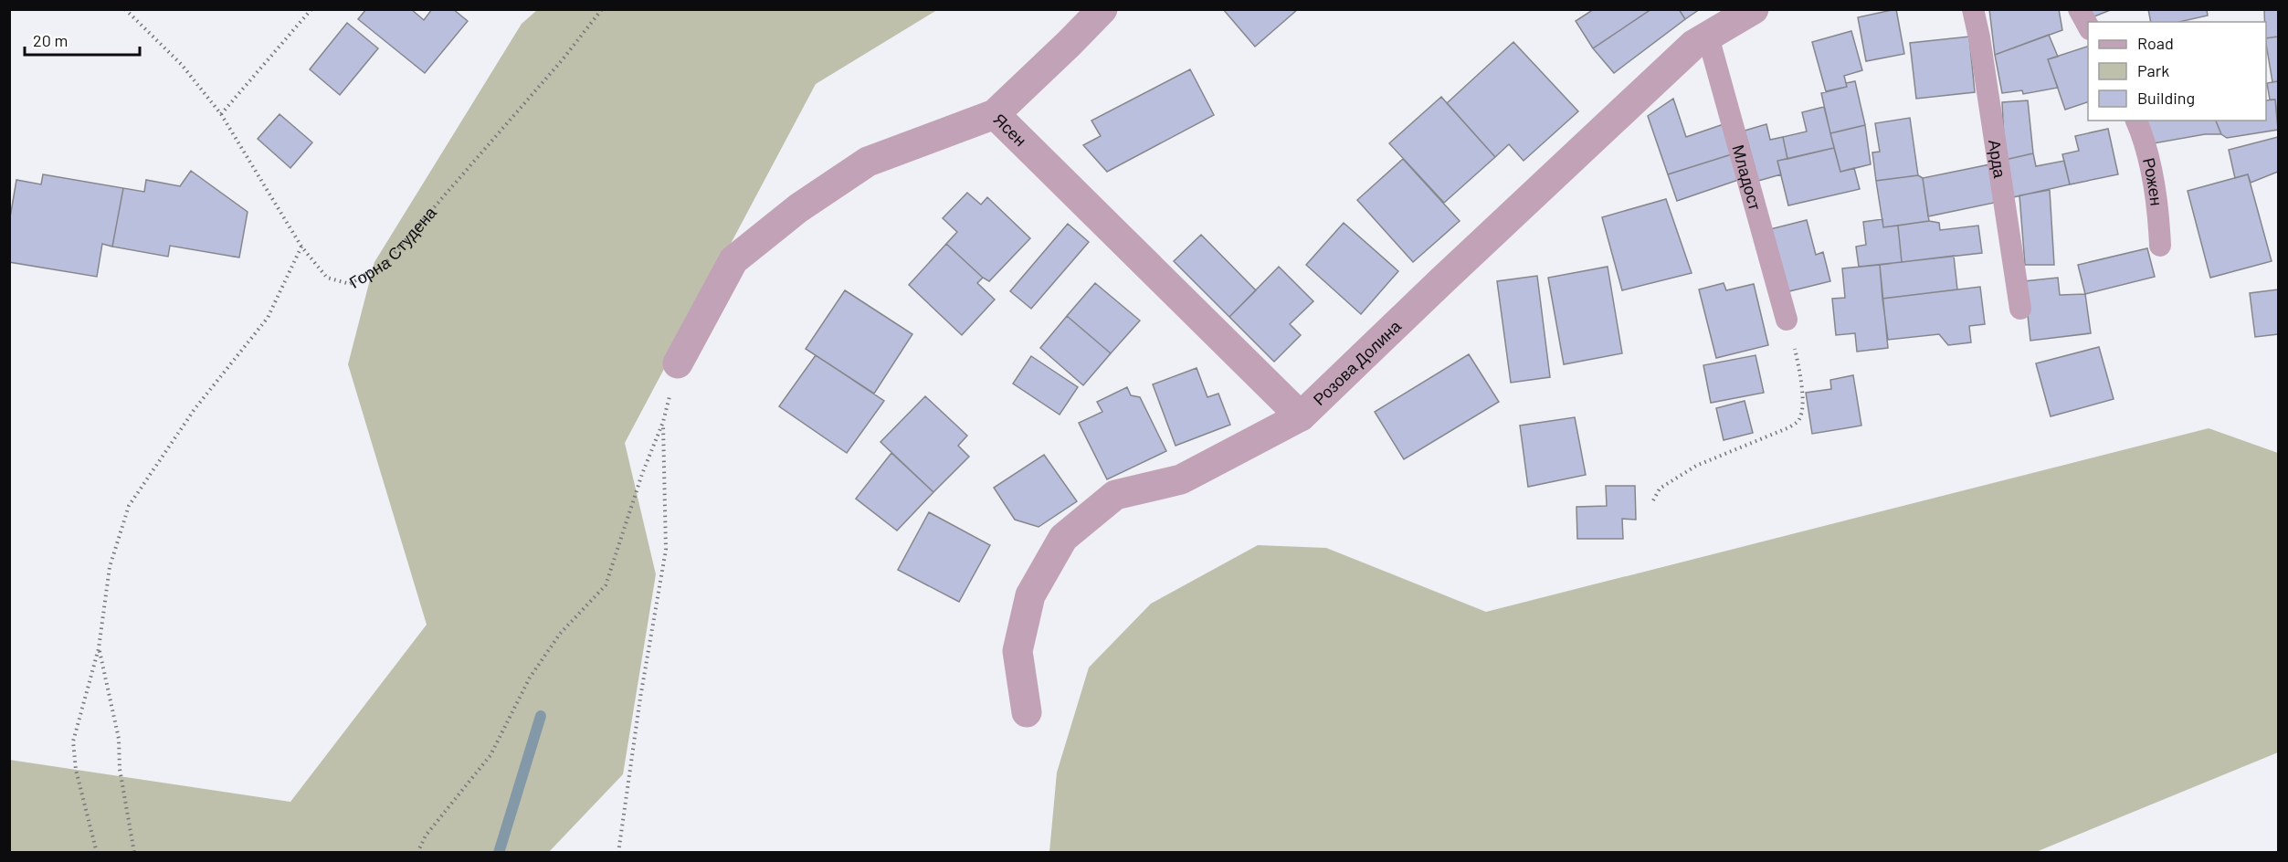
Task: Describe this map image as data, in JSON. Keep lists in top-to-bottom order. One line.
{"streets":{"street":["Ясен","Розова Долина"],"lane":["Арда","Младост","Рожен"],"path":["Горна Студена"]},"crossings":[["Ясен","Розова Долина"],["Младост","Розова Долина"]],"legend":["Road","Park","Building"],"scale_bar":"20 m"}
